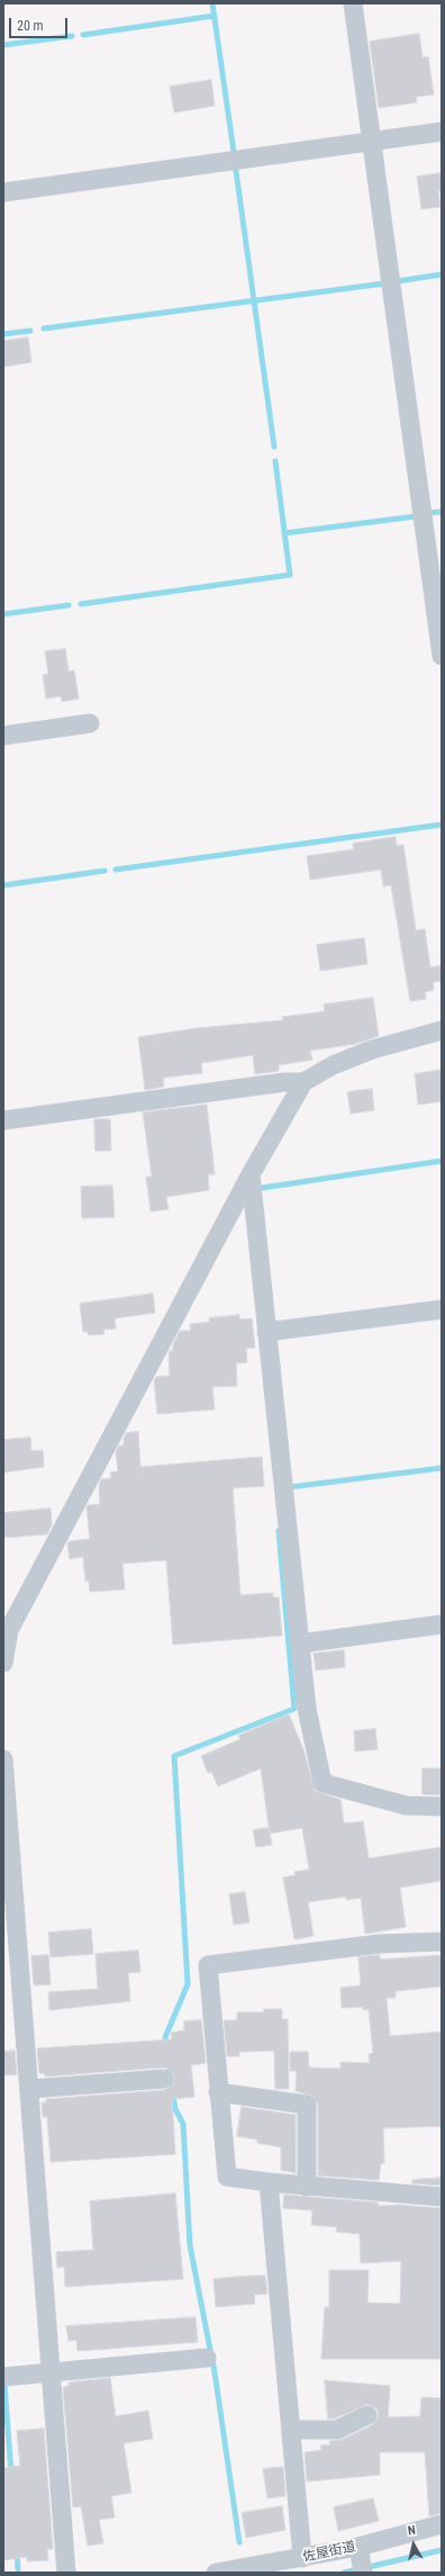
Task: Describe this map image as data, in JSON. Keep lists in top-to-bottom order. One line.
{"streets":{"street":["佐屋街道"]},"scale_bar":"20 m","north":"top"}
